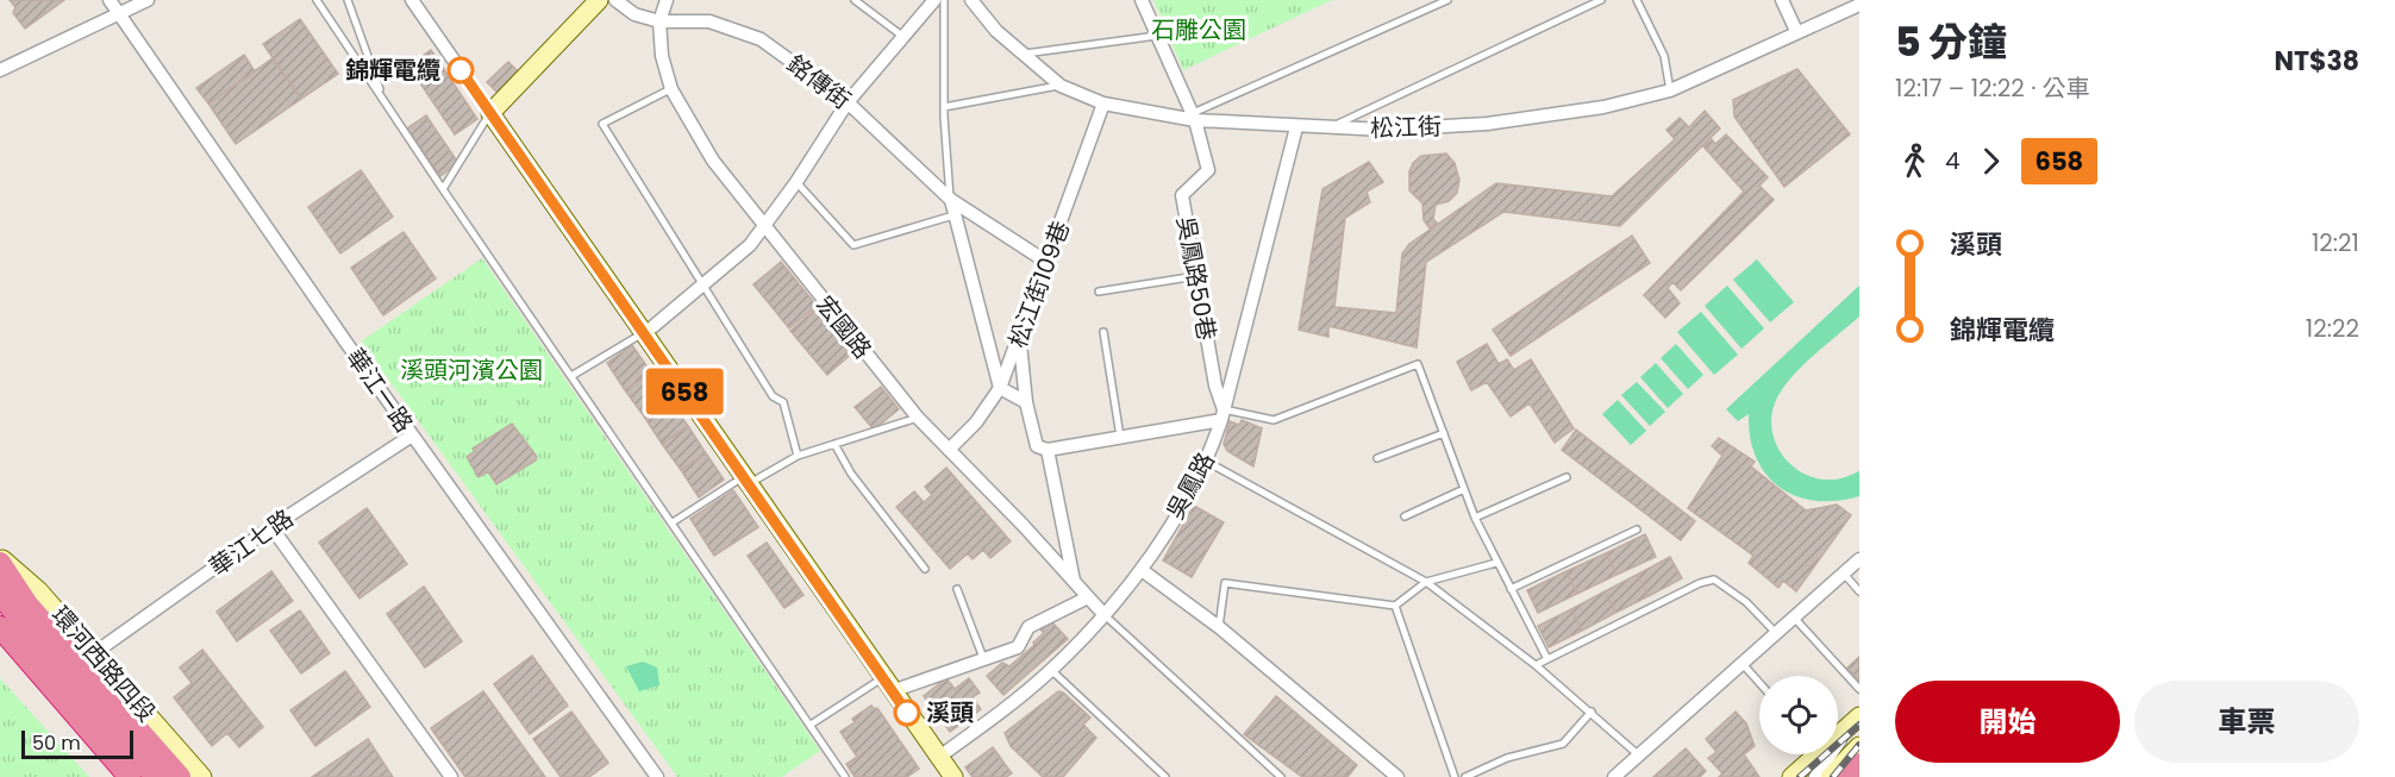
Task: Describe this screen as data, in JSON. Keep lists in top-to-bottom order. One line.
{"streets":{"street":["銘傳街","松江街","吳鳳路50巷","松江街109巷","宏國路","華江一路","吳鳳路","華江七路","環河西路四段"]},"crossings":[["銘傳街","松江街109巷"],["銘傳街","宏國路"],["松江街","吳鳳路50巷"],["松江街","松江街109巷"],["松江街","吳鳳路"],["吳鳳路50巷","吳鳳路"],["松江街109巷","宏國路"],["宏國路","吳鳳路"],["華江一路","華江七路"],["華江七路","環河西路四段"]],"parks":["石雕公園","溪頭河濱公園"],"places":["錦輝電纜","溪頭"],"lines":["bus line 658"],"scale_bar":"50 m","page":{"on_map":"658","heading":["5 分鐘","12:17 – 12:22 · 公車","NT$38"],"legs":["4","658"],"list":[{"name":"溪頭","value":"12:21"},{"name":"錦輝電纜","value":"12:22"}],"buttons":["開始","車票"],"scale":"50 m"}}
